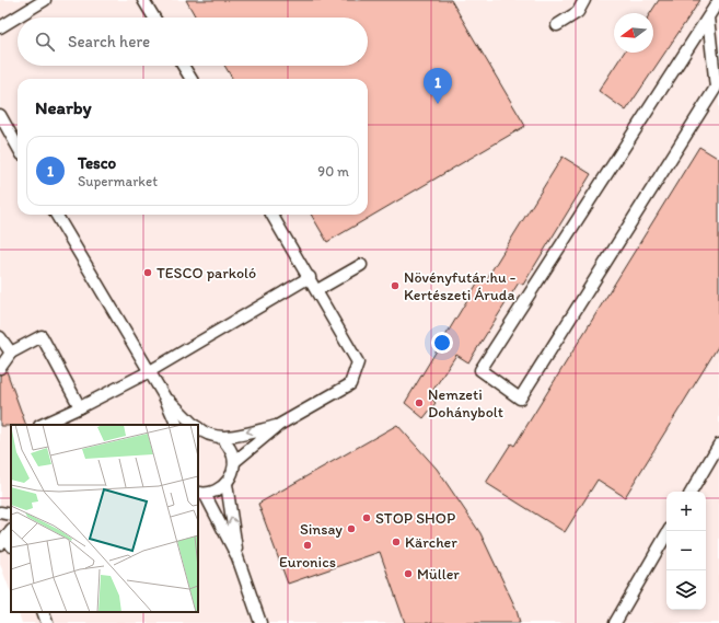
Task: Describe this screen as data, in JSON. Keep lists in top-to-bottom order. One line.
{"places":["TESCO parkoló","Növényfutár.hu - Kertészeti Áruda","Nemzeti Dohánybolt","STOP SHOP","Sinsay","Kärcher","Euronics","Müller"],"north":"left","page":{"search":"Search here","pins":"1","heading":"Nearby","list":[{"mark":"1","name":"Tesco","note":"Supermarket","value":"90 m"}],"map_buttons":["+","−"]}}
